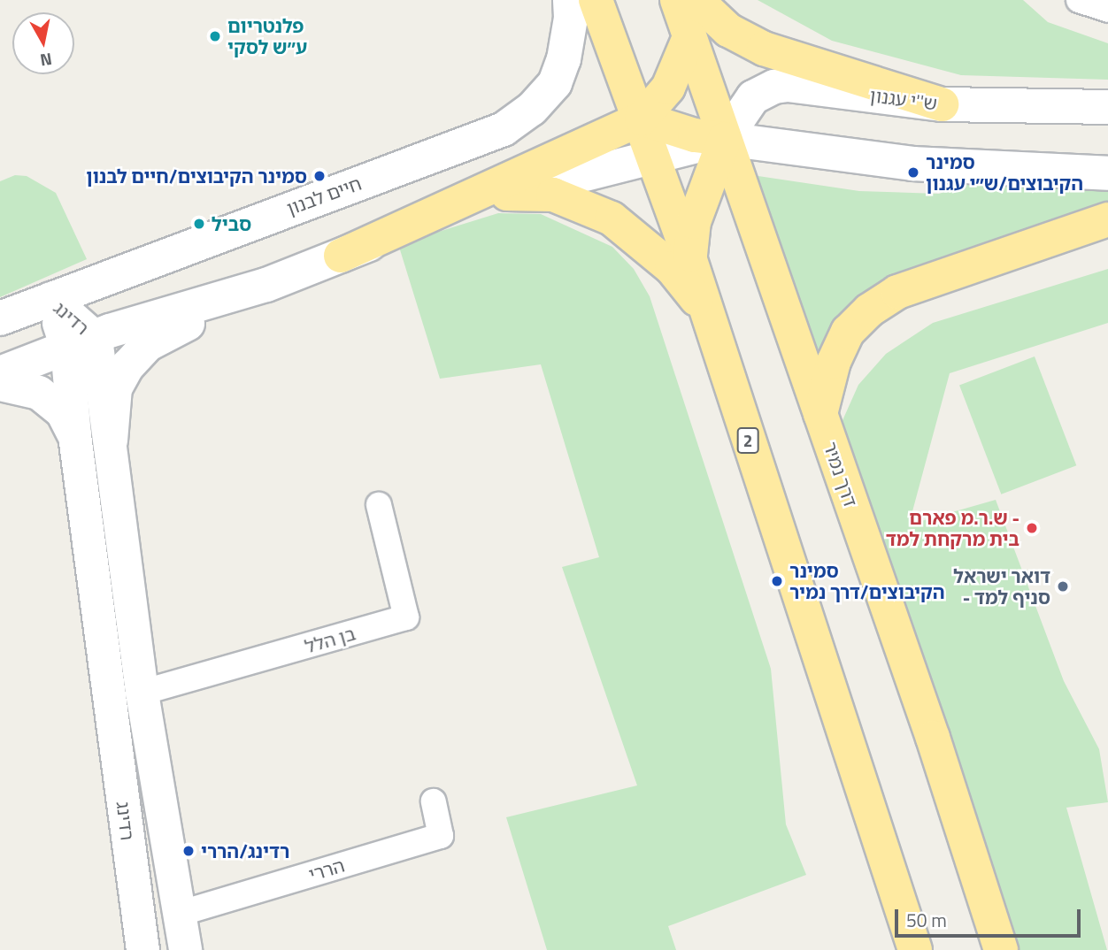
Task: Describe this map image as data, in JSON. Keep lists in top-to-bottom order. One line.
{"streets":{"highway":["2","דרך נמיר"],"main road":["ש''י עגנון","חיים לבנון"],"street":["רדינג","בן הלל","הררי"]},"crossings":[["ש''י עגנון","דרך נמיר"],["חיים לבנון","רדינג"],["רדינג","בן הלל"],["רדינג","הררי"]],"places":["פלנטריום ע״ש לסקי","סמינר הקיבוצים/ש״י עגנון","סמינר הקיבוצים/חיים לבנון","סביל","ש.ר.מ פארם - בית מרקחת למד","סמינר הקיבוצים/דרך נמיר","דואר ישראל - סניף למד","רדינג/הררי"],"scale_bar":"50 m","north":"bottom"}
